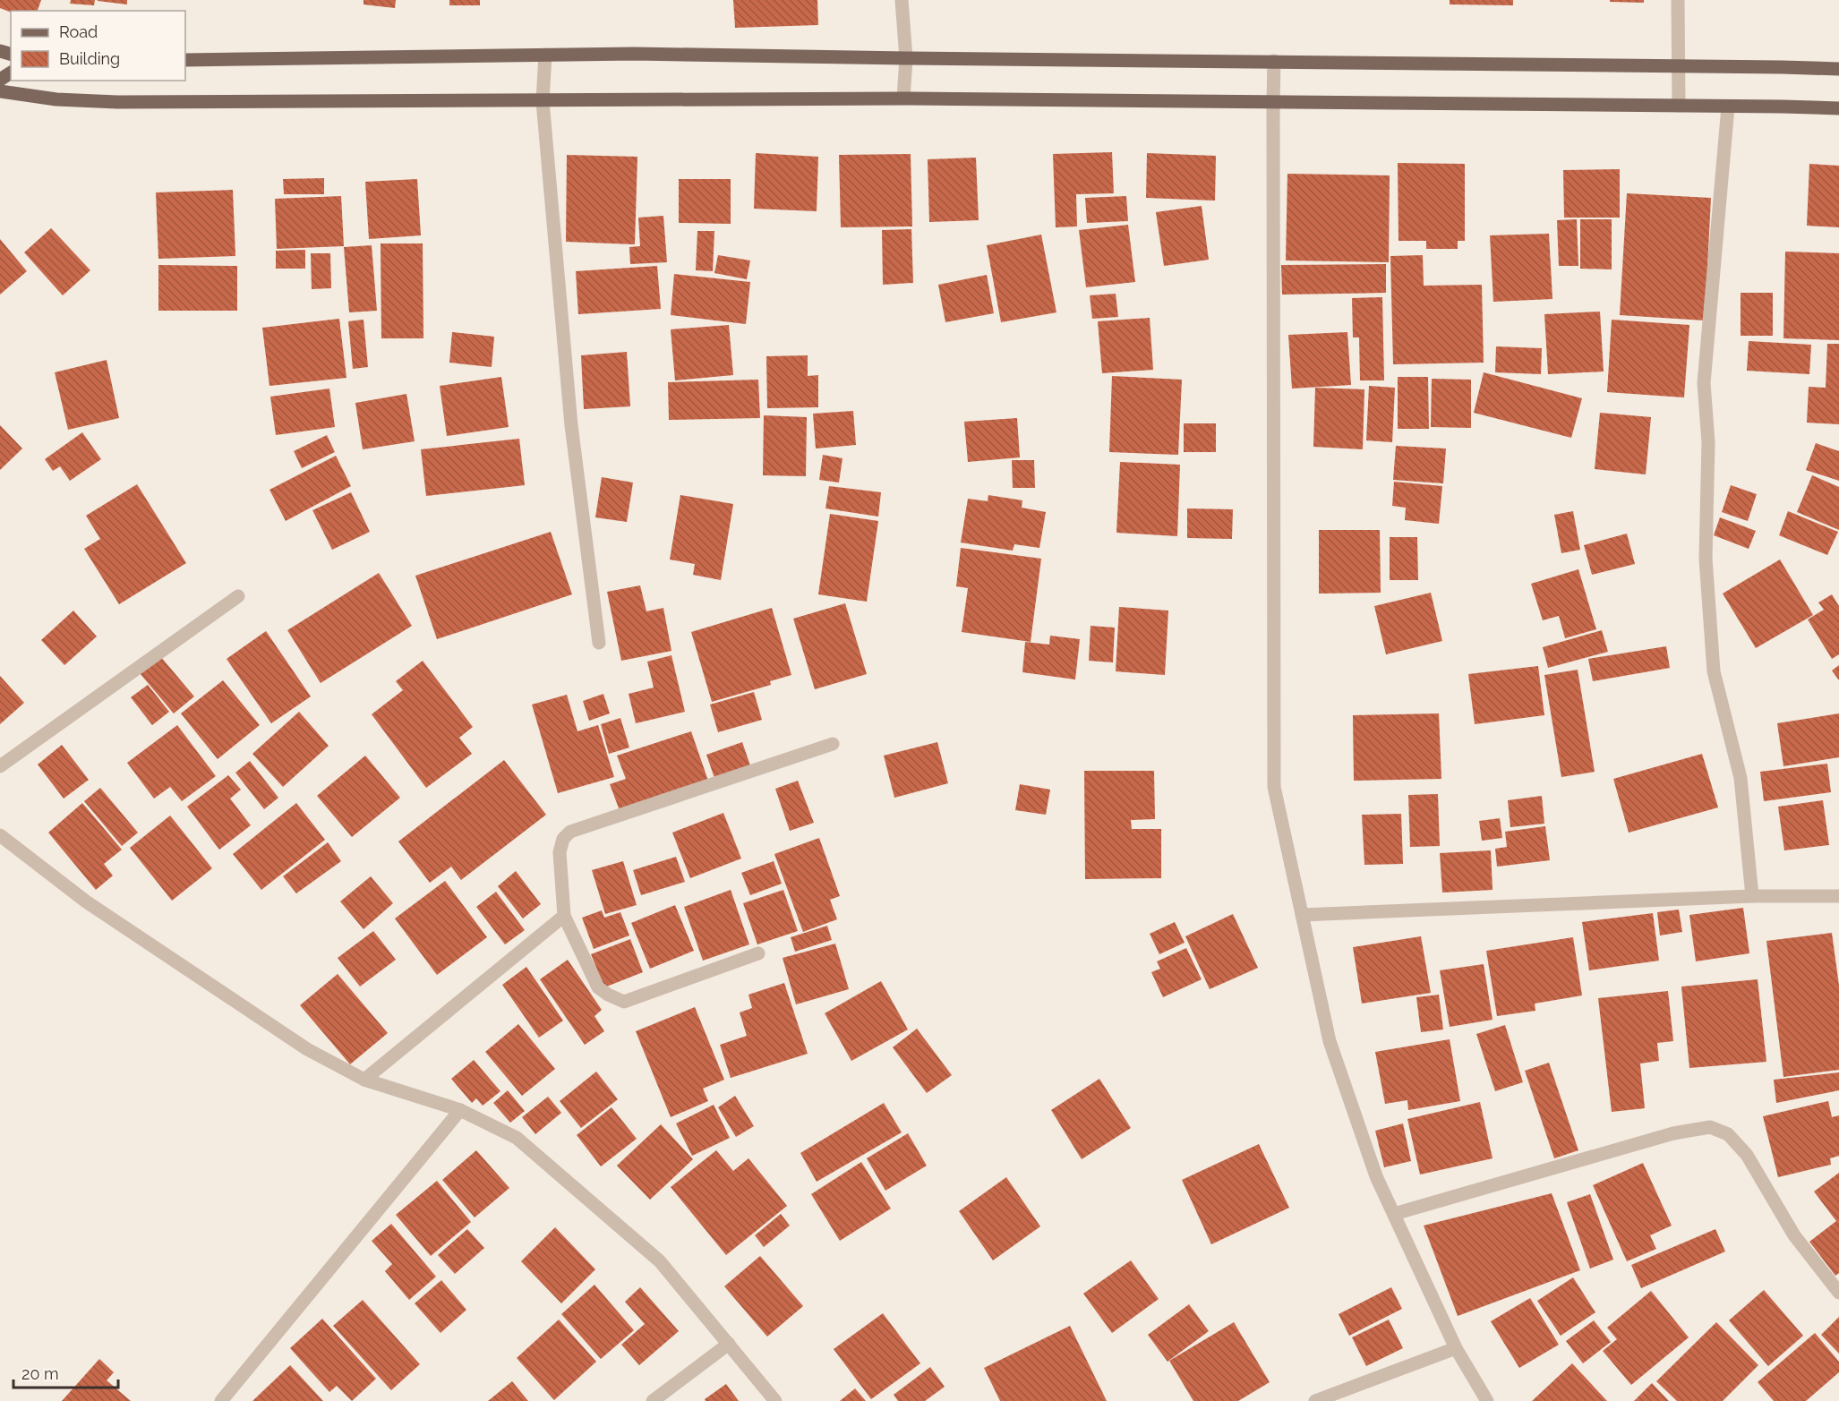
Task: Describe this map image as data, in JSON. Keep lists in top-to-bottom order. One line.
{"legend":["Road","Building"],"scale_bar":"20 m"}
